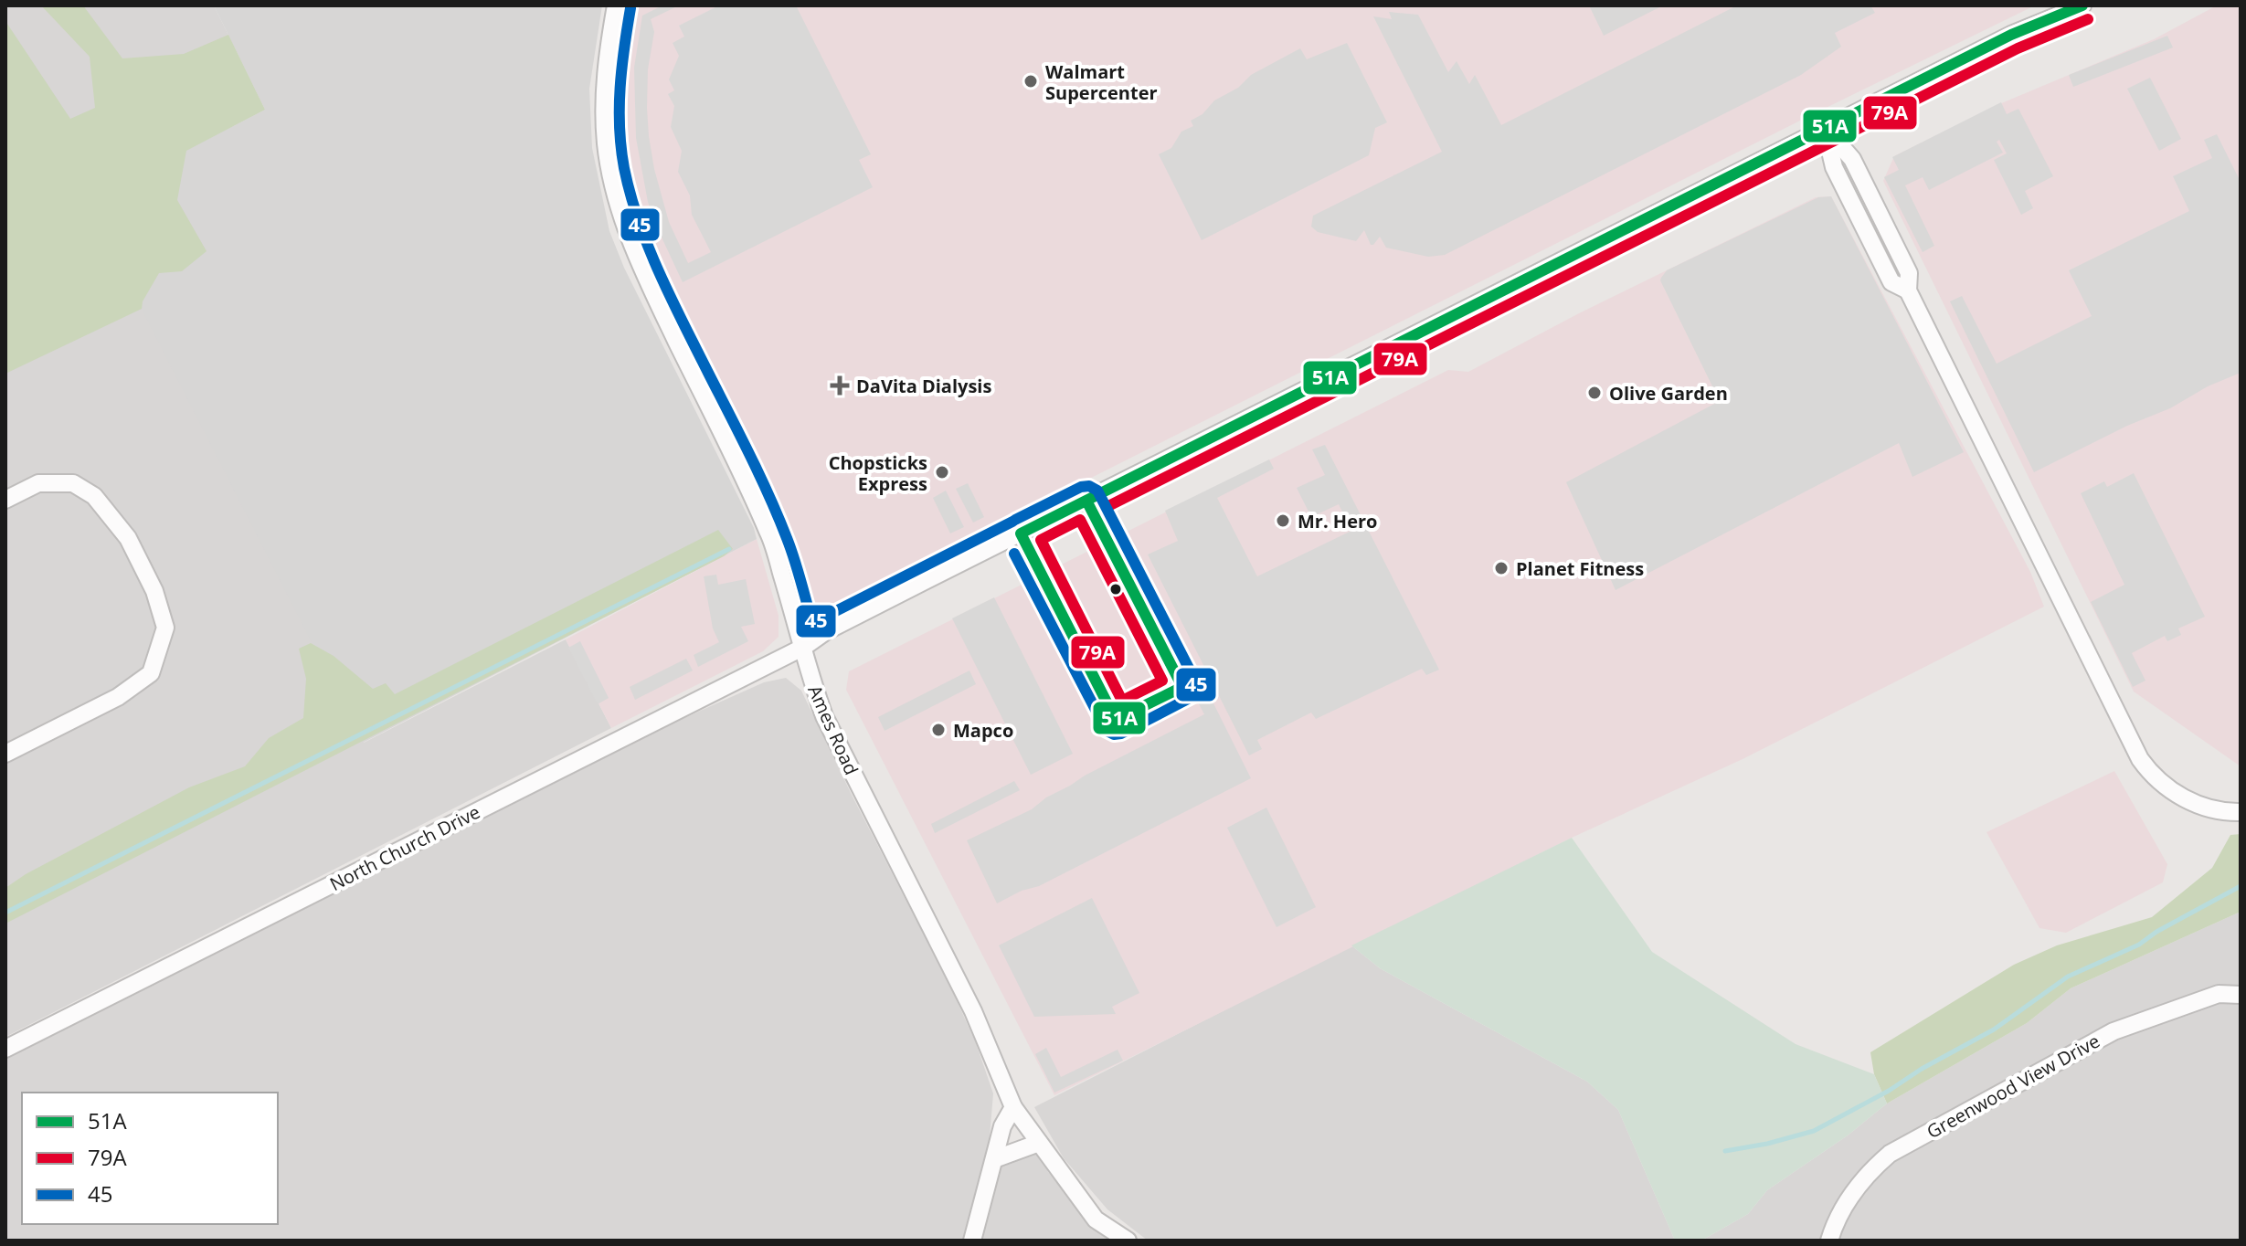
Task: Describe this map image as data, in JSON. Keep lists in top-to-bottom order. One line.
{"streets":{"street":["Ames Road","North Church Drive","Greenwood View Drive"]},"crossings":[["Ames Road","North Church Drive"]],"places":{"other":["Walmart Supercenter","Olive Garden","Chopsticks Express","Mr. Hero","Planet Fitness","Mapco"],"health":["DaVita Dialysis"]},"lines":["transit line 51A","transit line 45","transit line 79A"],"legend":["51A","79A","45"]}
